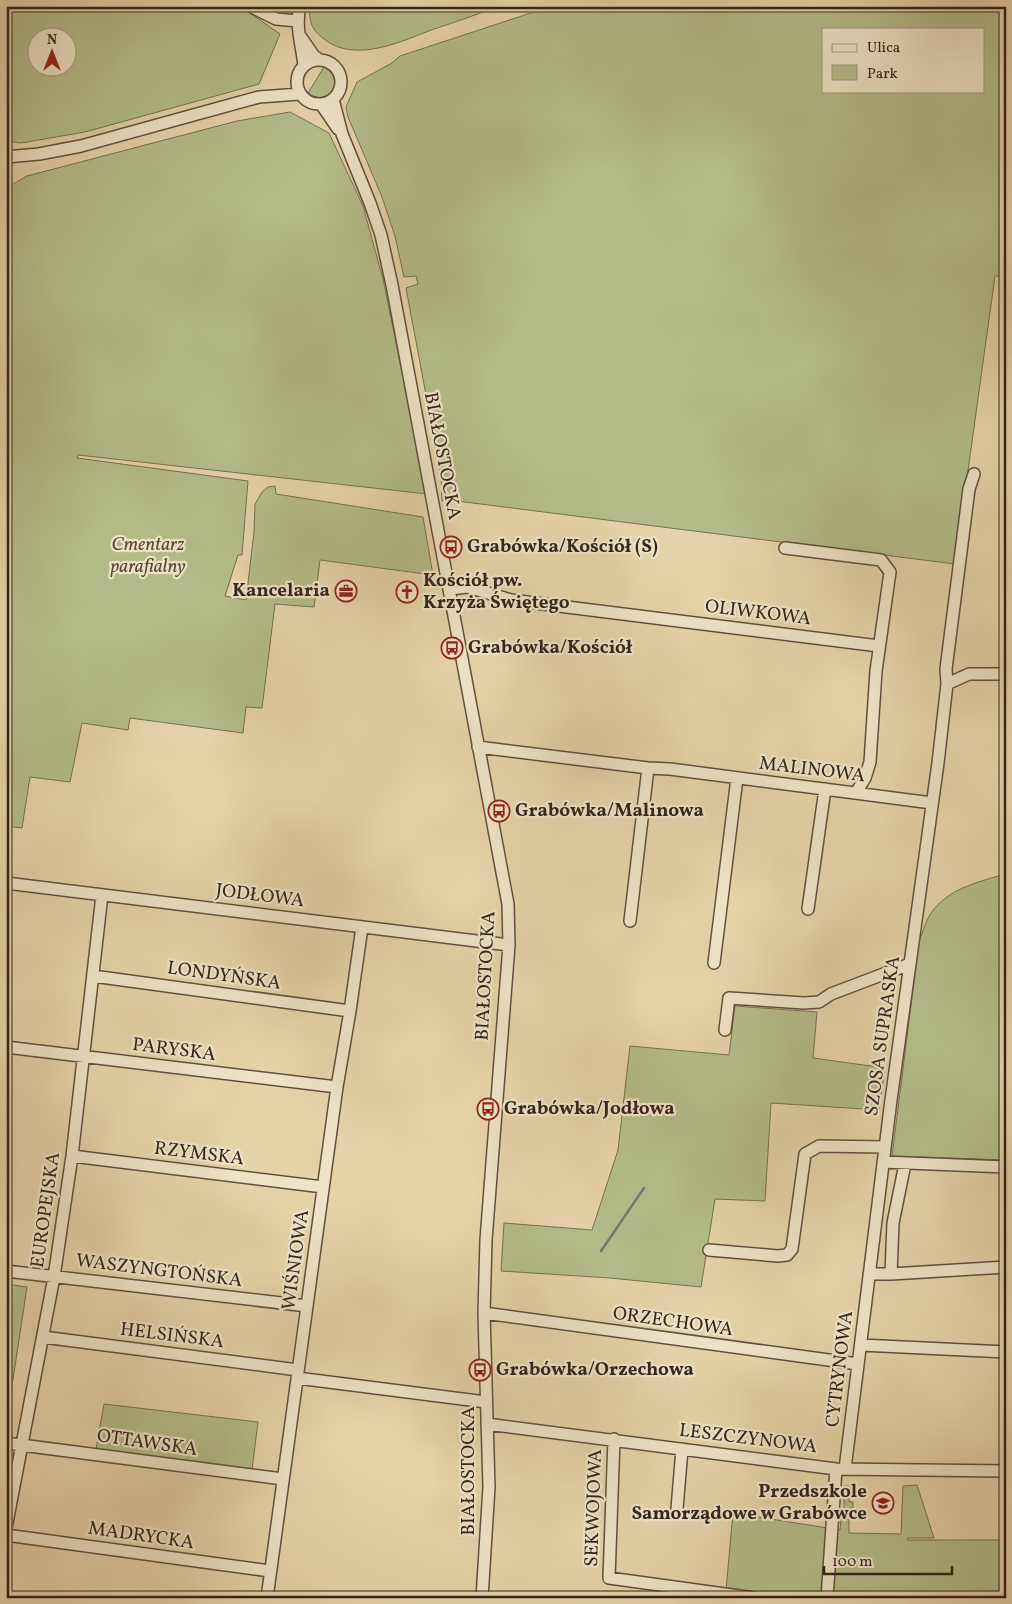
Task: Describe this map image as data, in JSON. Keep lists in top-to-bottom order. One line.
{"streets":{"street":["BIAŁOSTOCKA","OLIWKOWA","MALINOWA","JODŁOWA","LONDYŃSKA","SZOSA SUPRASKA","PARYSKA","RZYMSKA","EUROPEJSKA","WIŚNIOWA","WASZYNGTOŃSKA","ORZECHOWA","HELSIŃSKA","CYTRYNOWA","LESZCZYNOWA","OTTAWSKA","SEKWOJOWA","MADRYCKA"]},"crossings":[["BIAŁOSTOCKA","OLIWKOWA"],["BIAŁOSTOCKA","MALINOWA"],["BIAŁOSTOCKA","JODŁOWA"],["BIAŁOSTOCKA","ORZECHOWA"],["BIAŁOSTOCKA","HELSIŃSKA"],["BIAŁOSTOCKA","LESZCZYNOWA"],["MALINOWA","SZOSA SUPRASKA"],["JODŁOWA","EUROPEJSKA"],["JODŁOWA","WIŚNIOWA"],["LONDYŃSKA","EUROPEJSKA"],["LONDYŃSKA","WIŚNIOWA"],["SZOSA SUPRASKA","CYTRYNOWA"],["PARYSKA","EUROPEJSKA"],["PARYSKA","WIŚNIOWA"],["RZYMSKA","EUROPEJSKA"],["RZYMSKA","WIŚNIOWA"],["EUROPEJSKA","WASZYNGTOŃSKA"],["EUROPEJSKA","HELSIŃSKA"],["EUROPEJSKA","OTTAWSKA"],["WIŚNIOWA","WASZYNGTOŃSKA"],["WIŚNIOWA","HELSIŃSKA"],["WIŚNIOWA","OTTAWSKA"],["WIŚNIOWA","MADRYCKA"],["ORZECHOWA","CYTRYNOWA"],["CYTRYNOWA","LESZCZYNOWA"],["LESZCZYNOWA","SEKWOJOWA"]],"parks":["Cmentarz parafialny"],"places":{"bus stop":["Grabówka/Kościół (S)","Grabówka/Kościół","Grabówka/Malinowa","Grabówka/Jodłowa","Grabówka/Orzechowa"],"office":["Kancelaria"],"church":["Kościół pw. Krzyża Świętego"],"school or university":["Przedszkole Samorządowe w Grabówce"]},"legend":["Ulica","Park"],"scale_bar":"100 m","north":"top"}
